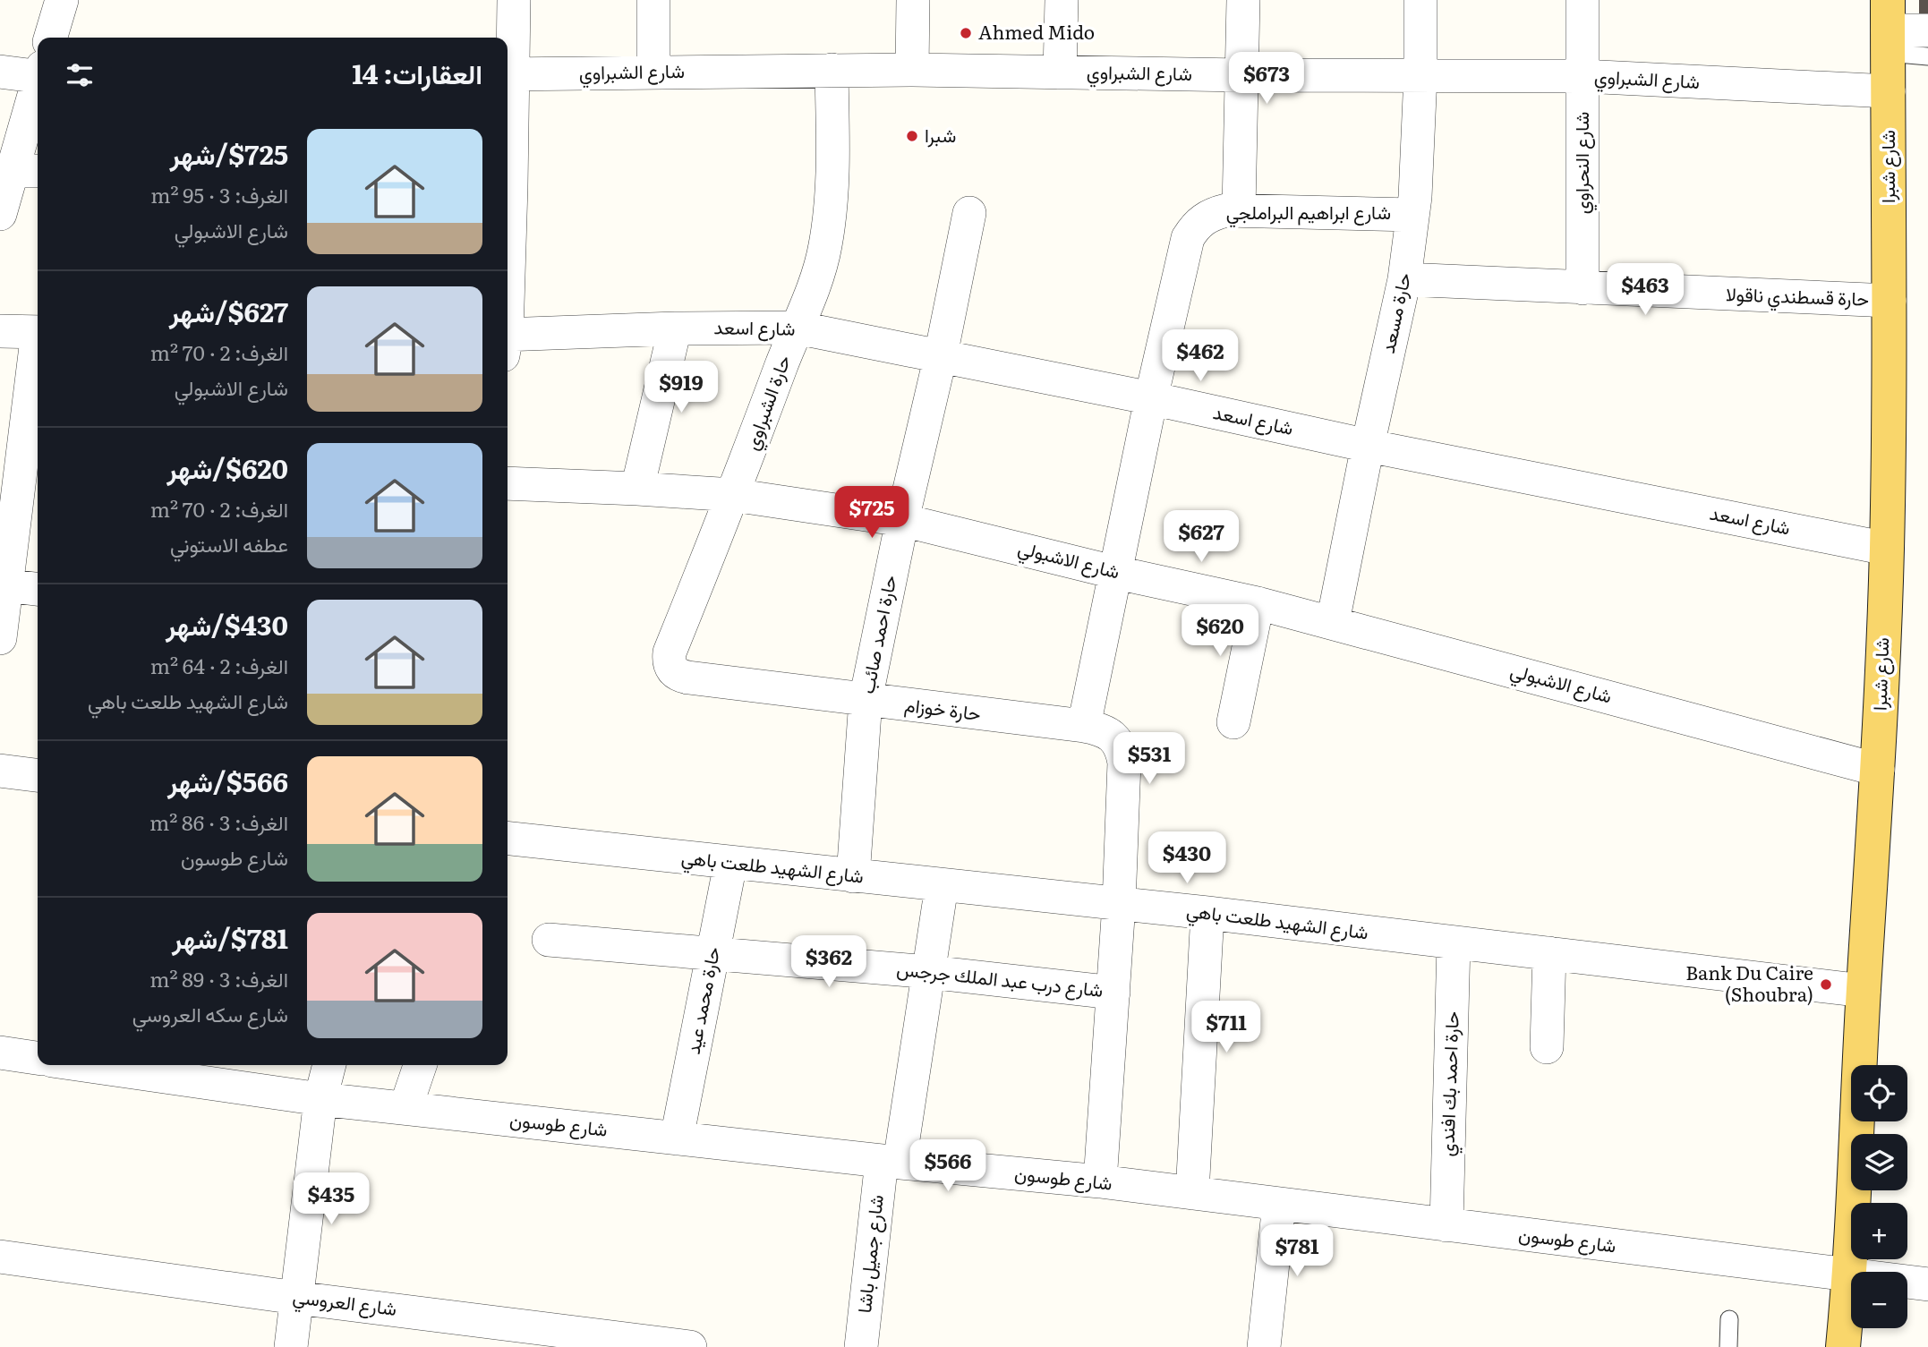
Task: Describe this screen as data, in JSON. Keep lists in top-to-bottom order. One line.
{"streets":{"main road":["شارع شبرا"],"street":["شارع الشبراوي","شارع النحراوي","شارع ابراهيم البراملجي","حارة قسطندي ناقولا","حارة مسعد","شارع اسعد","حارة الشبراوي","شارع الاشبولي","حارة احمد صائب","حارة خوزام","شارع الشهيد طلعت باهي","شارع درب عبد الملك جرجس","حارة محمد عيد","حارة احمد بك افندي","شارع طوسون","شارع جميل باشا","شارع العروسي"]},"crossings":[["شارع الشبراوي","شارع النحراوي"],["شارع الشبراوي","شارع شبرا"],["شارع الشبراوي","حارة مسعد"],["شارع الشبراوي","حارة الشبراوي"],["شارع النحراوي","حارة قسطندي ناقولا"],["شارع شبرا","حارة قسطندي ناقولا"],["شارع شبرا","شارع اسعد"],["شارع شبرا","شارع الاشبولي"],["شارع شبرا","شارع الشهيد طلعت باهي"],["شارع شبرا","شارع طوسون"],["شارع ابراهيم البراملجي","حارة مسعد"],["شارع ابراهيم البراملجي","شارع اسعد"],["شارع ابراهيم البراملجي","شارع الاشبولي"],["شارع ابراهيم البراملجي","حارة خوزام"],["حارة قسطندي ناقولا","حارة مسعد"],["حارة مسعد","شارع اسعد"],["حارة مسعد","شارع الاشبولي"],["شارع اسعد","حارة الشبراوي"],["شارع اسعد","حارة احمد صائب"],["حارة الشبراوي","شارع الاشبولي"],["حارة الشبراوي","حارة خوزام"],["شارع الاشبولي","حارة احمد صائب"],["حارة احمد صائب","حارة خوزام"],["حارة احمد صائب","شارع الشهيد طلعت باهي"],["حارة خوزام","شارع الشهيد طلعت باهي"],["حارة خوزام","شارع درب عبد الملك جرجس"],["حارة خوزام","شارع طوسون"],["شارع الشهيد طلعت باهي","حارة محمد عيد"],["شارع الشهيد طلعت باهي","حارة احمد بك افندي"],["شارع الشهيد طلعت باهي","شارع جميل باشا"],["شارع درب عبد الملك جرجس","حارة محمد عيد"],["شارع درب عبد الملك جرجس","شارع جميل باشا"],["حارة محمد عيد","شارع طوسون"],["حارة احمد بك افندي","شارع طوسون"],["شارع طوسون","شارع جميل باشا"]],"places":["Ahmed Mido","شبرا","Bank Du Caire (Shoubra)"],"page":{"heading":"العقارات: 14","price":["$673","$463","$462","$919","$725","$627","$620","$531","$430","$362","$711","$566","$435","$781"],"list":[{"name":"$725/شهر","note":"الغرف: 3 · 95 m² · شارع الاشبولي"},{"name":"$627/شهر","note":"الغرف: 2 · 70 m² · شارع الاشبولي"},{"name":"$620/شهر","note":"الغرف: 2 · 70 m² · عطفه الاستوني"},{"name":"$430/شهر","note":"الغرف: 2 · 64 m² · شارع الشهيد طلعت باهي"},{"name":"$566/شهر","note":"الغرف: 3 · 86 m² · شارع طوسون"},{"name":"$781/شهر","note":"الغرف: 3 · 89 m² · شارع سكه العروسي"}],"map_buttons":["+","−"]}}
